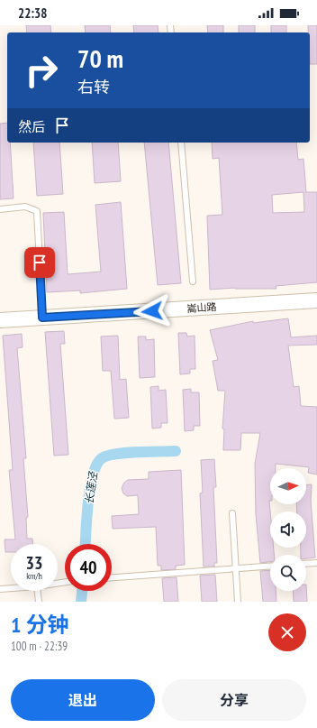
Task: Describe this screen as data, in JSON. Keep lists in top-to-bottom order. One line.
{"streets":{"street":["嵩山路"]},"water":["长莲泾"],"north":"right","page":{"status":"22:38","turn":["70 m","右转"],"then":"然后","speed":"33 km/h","limit":"40","heading":["1 分钟","100 m · 22:39"],"buttons":["退出","分享"]}}
